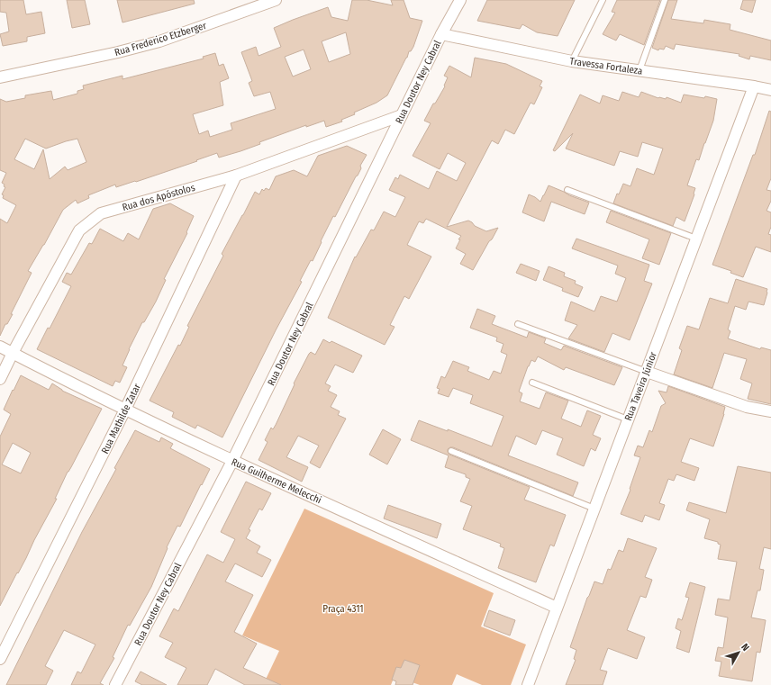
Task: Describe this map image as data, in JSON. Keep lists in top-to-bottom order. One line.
{"streets":{"street":["Rua Frederico Etzberger","Travessa Fortaleza","Rua Doutor Ney Cabral","Rua dos Apóstolos","Rua Taveira Júnior","Rua Mathilde Zatar","Rua Guilherme Melecchi"]},"crossings":[["Travessa Fortaleza","Rua Doutor Ney Cabral"],["Travessa Fortaleza","Rua Taveira Júnior"],["Rua Doutor Ney Cabral","Rua dos Apóstolos"],["Rua Doutor Ney Cabral","Rua Guilherme Melecchi"],["Rua dos Apóstolos","Rua Mathilde Zatar"],["Rua dos Apóstolos","Rua Guilherme Melecchi"],["Rua Taveira Júnior","Rua Guilherme Melecchi"],["Rua Mathilde Zatar","Rua Guilherme Melecchi"]],"parks":["Praça 4311"],"north":"top right"}
